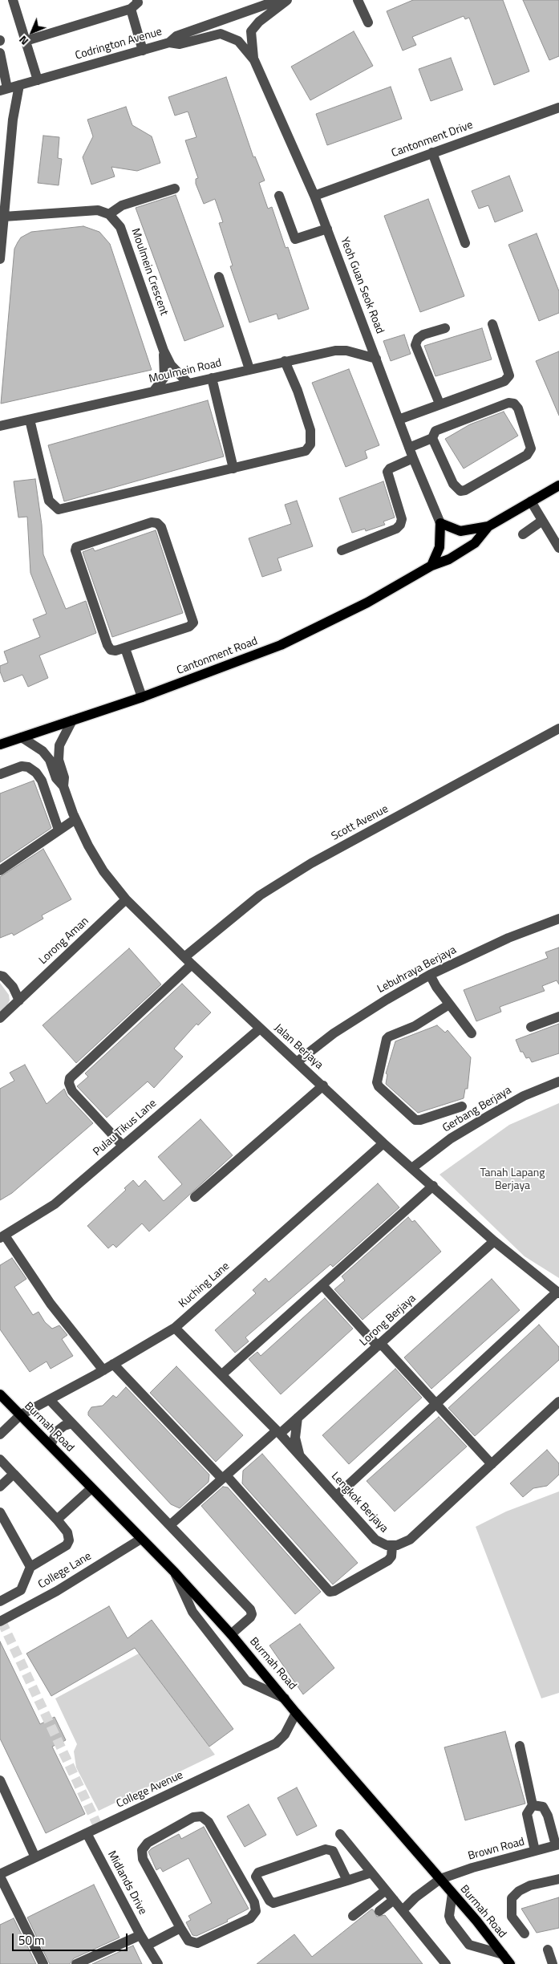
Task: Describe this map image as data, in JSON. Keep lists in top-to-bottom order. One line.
{"streets":{"main road":["Cantonment Road","Burmah Road"],"street":["Codrington Avenue","Cantonment Drive","Moulmein Crescent","Yeoh Guan Seok Road","Moulmein Road","Scott Avenue","Lorong Aman","Lebuhraya Berjaya","Jalan Berjaya","Gerbang Berjaya","Pulau Tikus Lane","Kuching Lane","Lorong Berjaya","Lengkok Berjaya","College Lane","College Avenue","Brown Road","Midlands Drive"]},"crossings":[["Codrington Avenue","Yeoh Guan Seok Road"],["Cantonment Drive","Yeoh Guan Seok Road"],["Moulmein Crescent","Moulmein Road"],["Yeoh Guan Seok Road","Moulmein Road"],["Yeoh Guan Seok Road","Cantonment Road"],["Cantonment Road","Jalan Berjaya"],["Scott Avenue","Jalan Berjaya"],["Scott Avenue","Pulau Tikus Lane"],["Lorong Aman","Jalan Berjaya"],["Lebuhraya Berjaya","Jalan Berjaya"],["Jalan Berjaya","Gerbang Berjaya"],["Jalan Berjaya","Pulau Tikus Lane"],["Jalan Berjaya","Kuching Lane"],["Jalan Berjaya","Lorong Berjaya"],["Kuching Lane","Burmah Road"],["Kuching Lane","Lengkok Berjaya"],["Lorong Berjaya","Lengkok Berjaya"],["Burmah Road","College Lane"],["Burmah Road","College Avenue"],["Burmah Road","Brown Road"],["College Avenue","Midlands Drive"]],"parks":["Tanah Lapang Berjaya"],"scale_bar":"50 m","north":"bottom left"}
